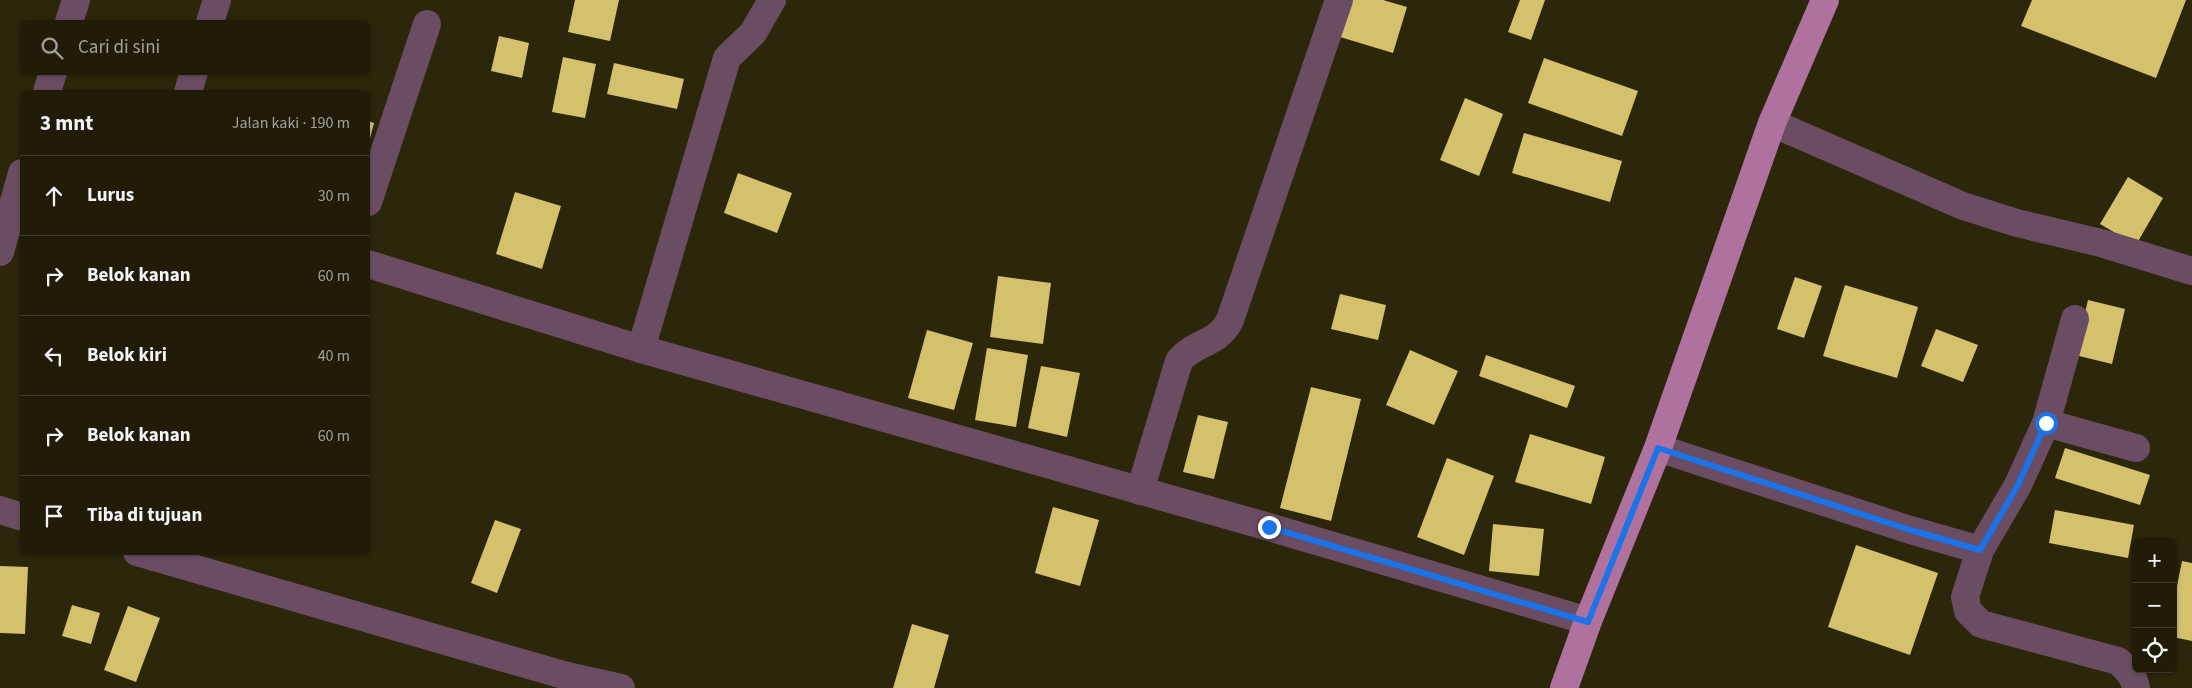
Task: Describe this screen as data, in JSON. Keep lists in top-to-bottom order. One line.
{"page":{"search":"Cari di sini","heading":["3 mnt","Jalan kaki · 190 m"],"list":[["Lurus","30 m"],["Belok kanan","60 m"],["Belok kiri","40 m"],["Belok kanan","60 m"],"Tiba di tujuan"],"map_buttons":["+","−"]}}
